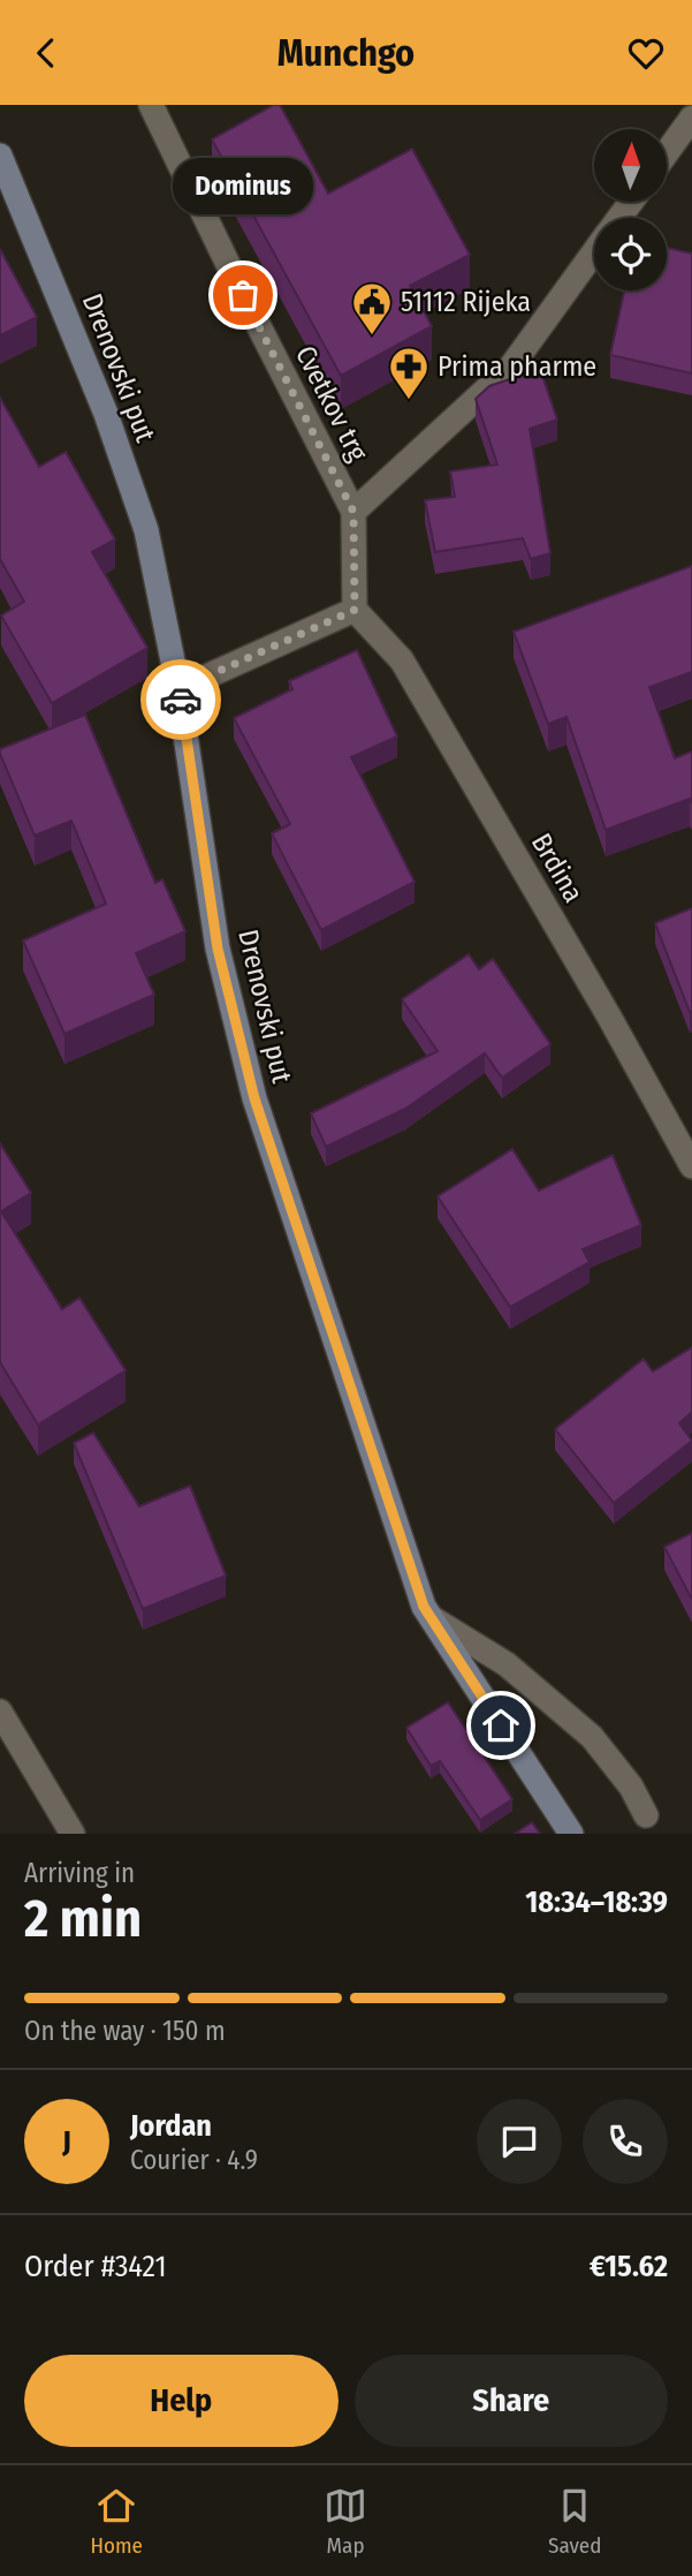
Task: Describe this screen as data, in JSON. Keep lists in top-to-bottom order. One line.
{"streets":{"main road":["Drenovski put"],"street":["Cvetkov trg","Brdina"]},"places":{"other":["Dominus"],"public building":["51112 Rijeka"],"pharmacy":["Prima pharme"]},"north":"top","page":{"header":"Munchgo","bubble":"Dominus","heading":["2 min","Arriving in","18:34–18:39"],"panel":["Jordan","Courier · 4.9","Order #3421","€15.62"],"bar":"On the way · 150 m","round":"J","buttons":["Help","Share"],"tabs":["Home","Map","Saved"]}}
